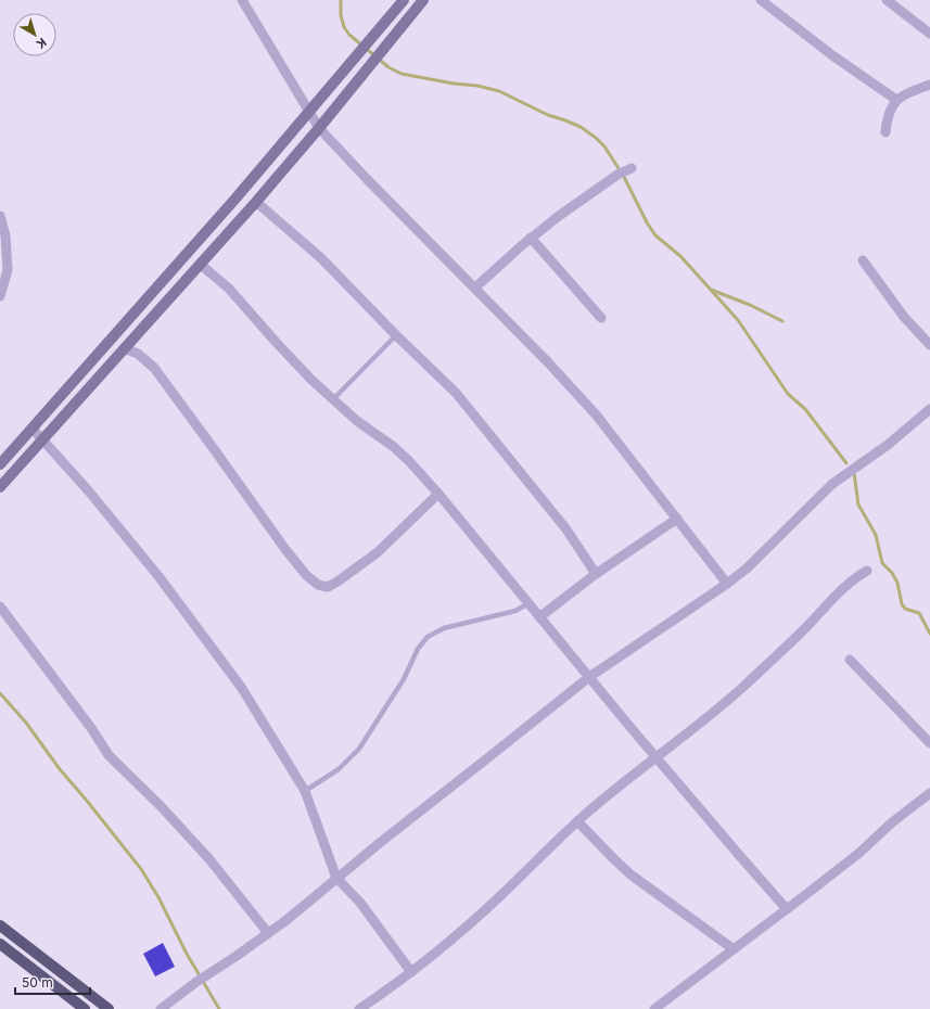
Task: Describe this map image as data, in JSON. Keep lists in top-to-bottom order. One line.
{"scale_bar":"50 m","north":"bottom right"}
